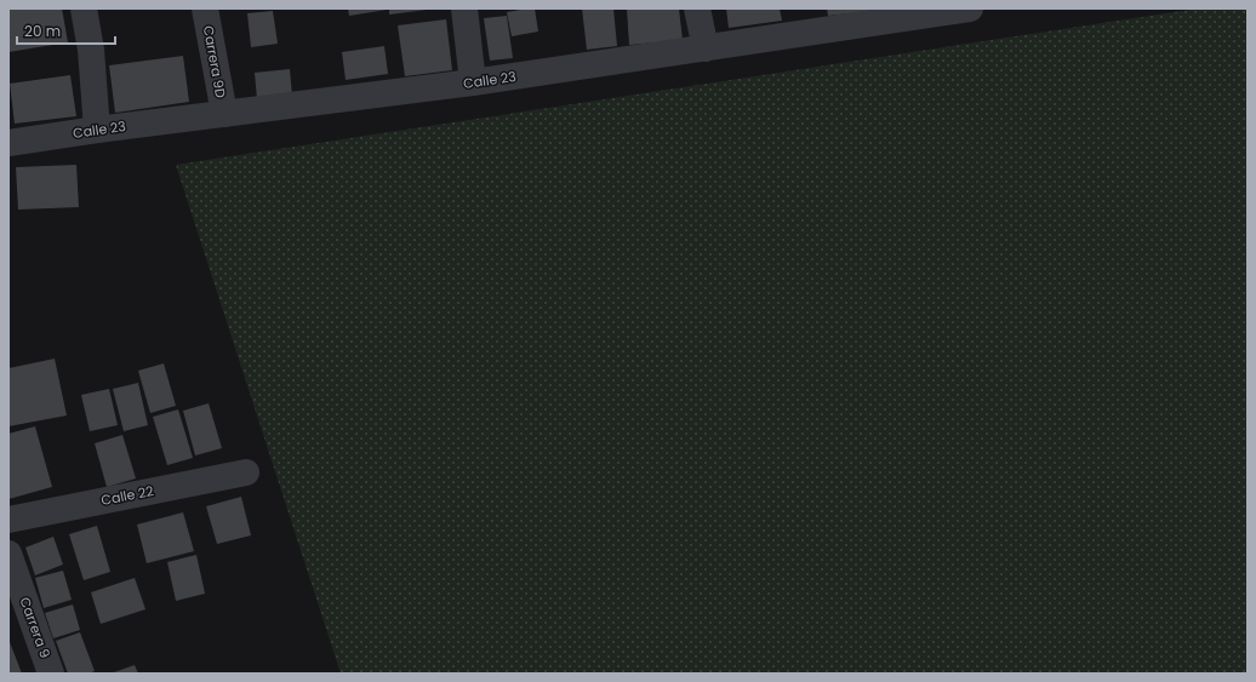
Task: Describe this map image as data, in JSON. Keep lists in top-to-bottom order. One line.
{"streets":{"street":["Carrera 9D","Calle 23","Calle 22","Carrera 9"]},"crossings":[["Carrera 9D","Calle 23"]],"scale_bar":"20 m"}
